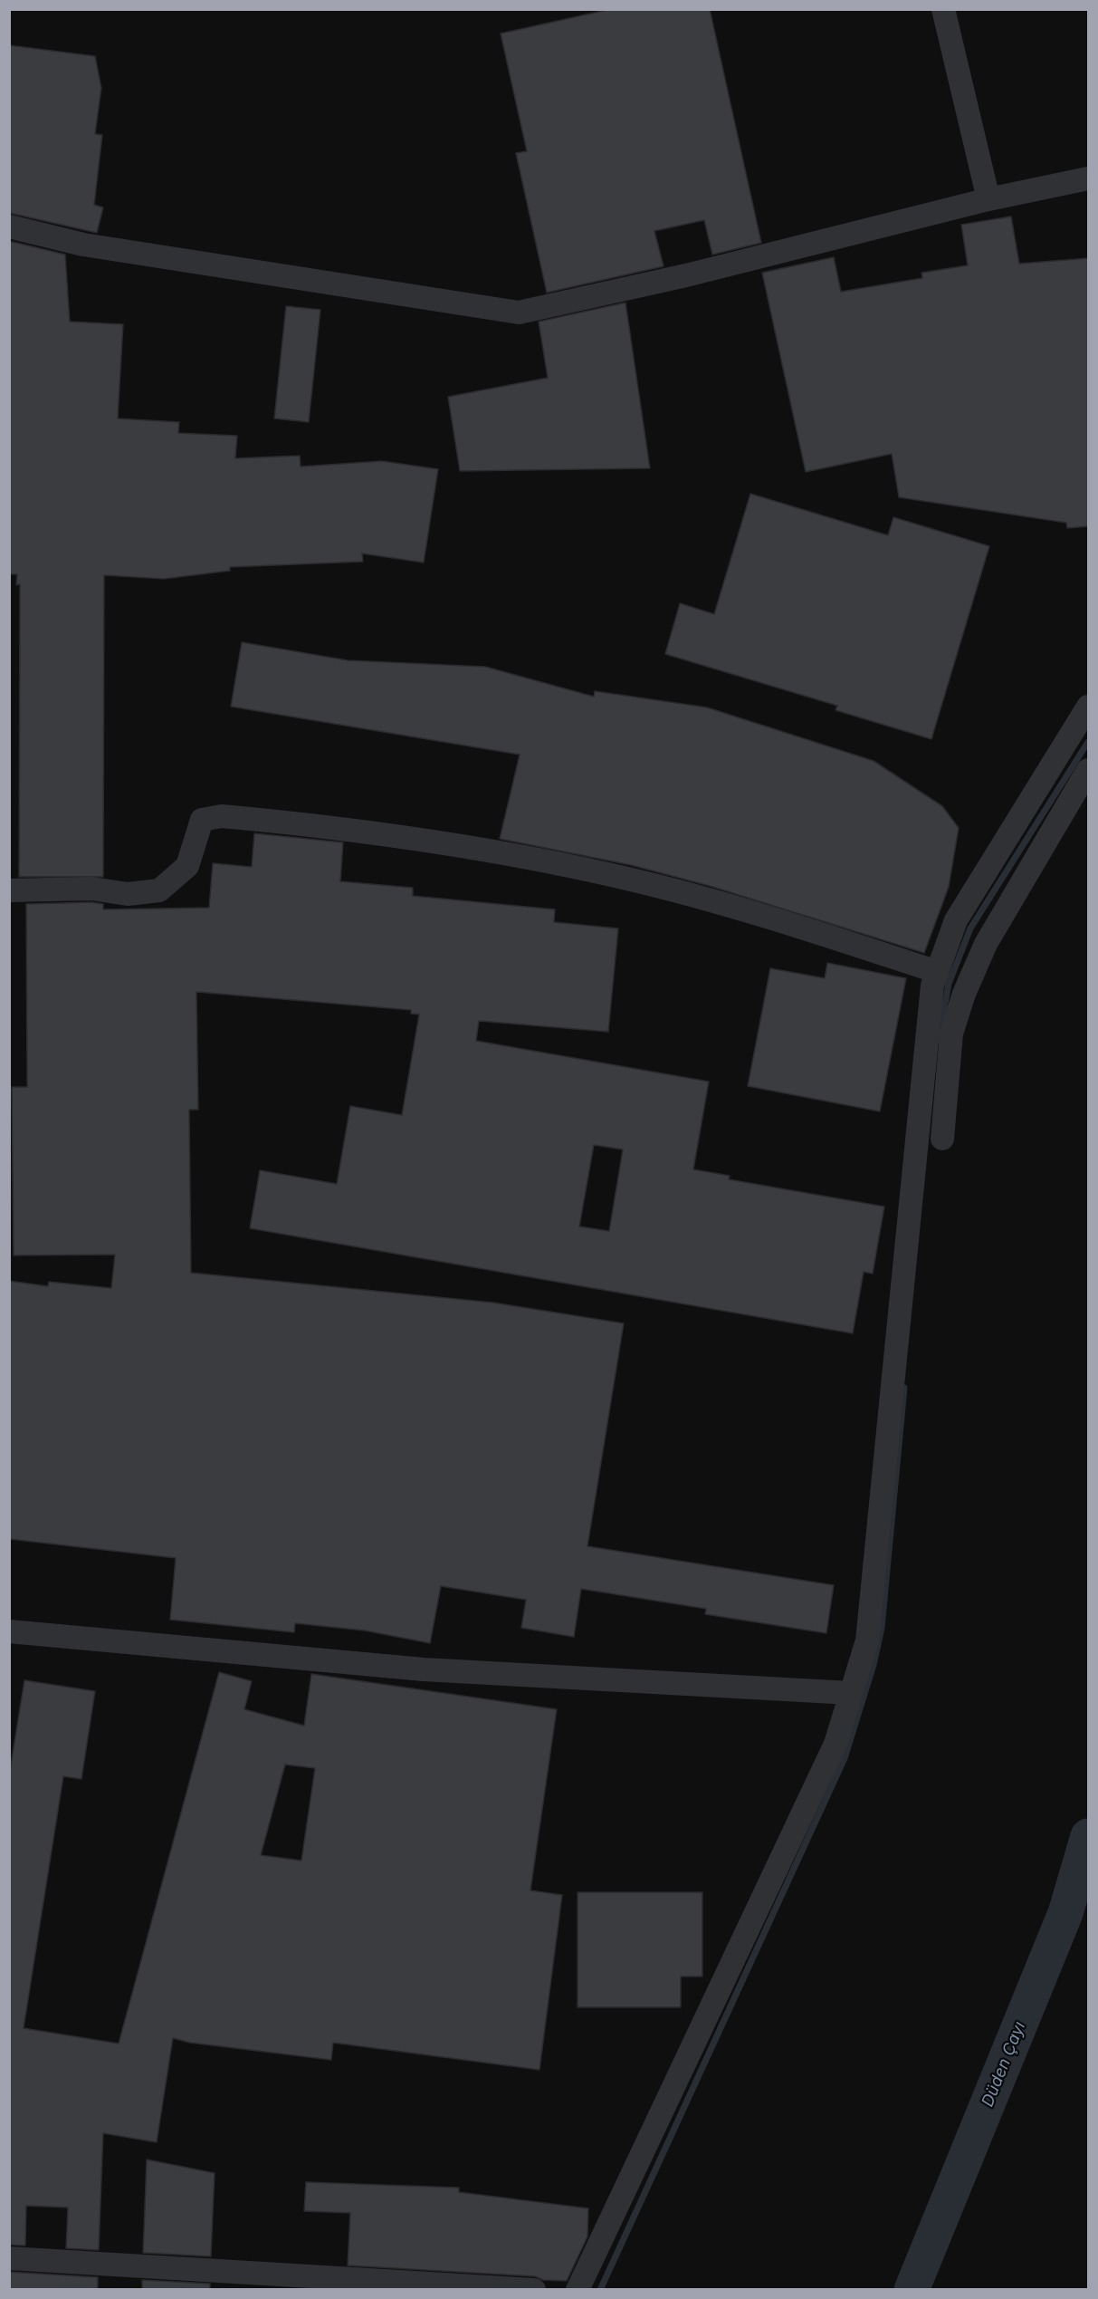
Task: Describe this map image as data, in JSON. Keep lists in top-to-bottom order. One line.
{"water":["Düden Çayı"]}
